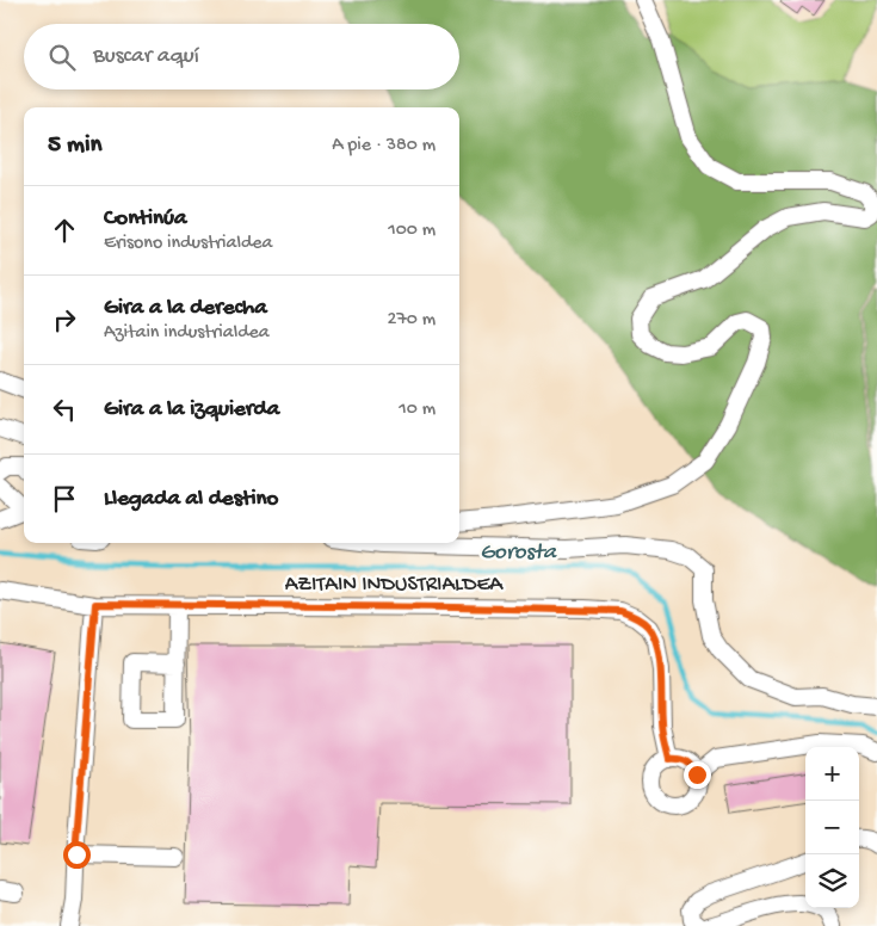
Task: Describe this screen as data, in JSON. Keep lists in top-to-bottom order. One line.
{"streets":{"street":["AZITAIN INDUSTRIALDEA"]},"water":["Gorosta"],"page":{"search":"Buscar aquí","heading":["5 min","A pie · 380 m"],"list":[["Continúa","Erisono industrialdea","100 m"],["Gira a la derecha","Azitain industrialdea","270 m"],["Gira a la izquierda","10 m"],"Llegada al destino"],"map_buttons":["+","−"]}}
